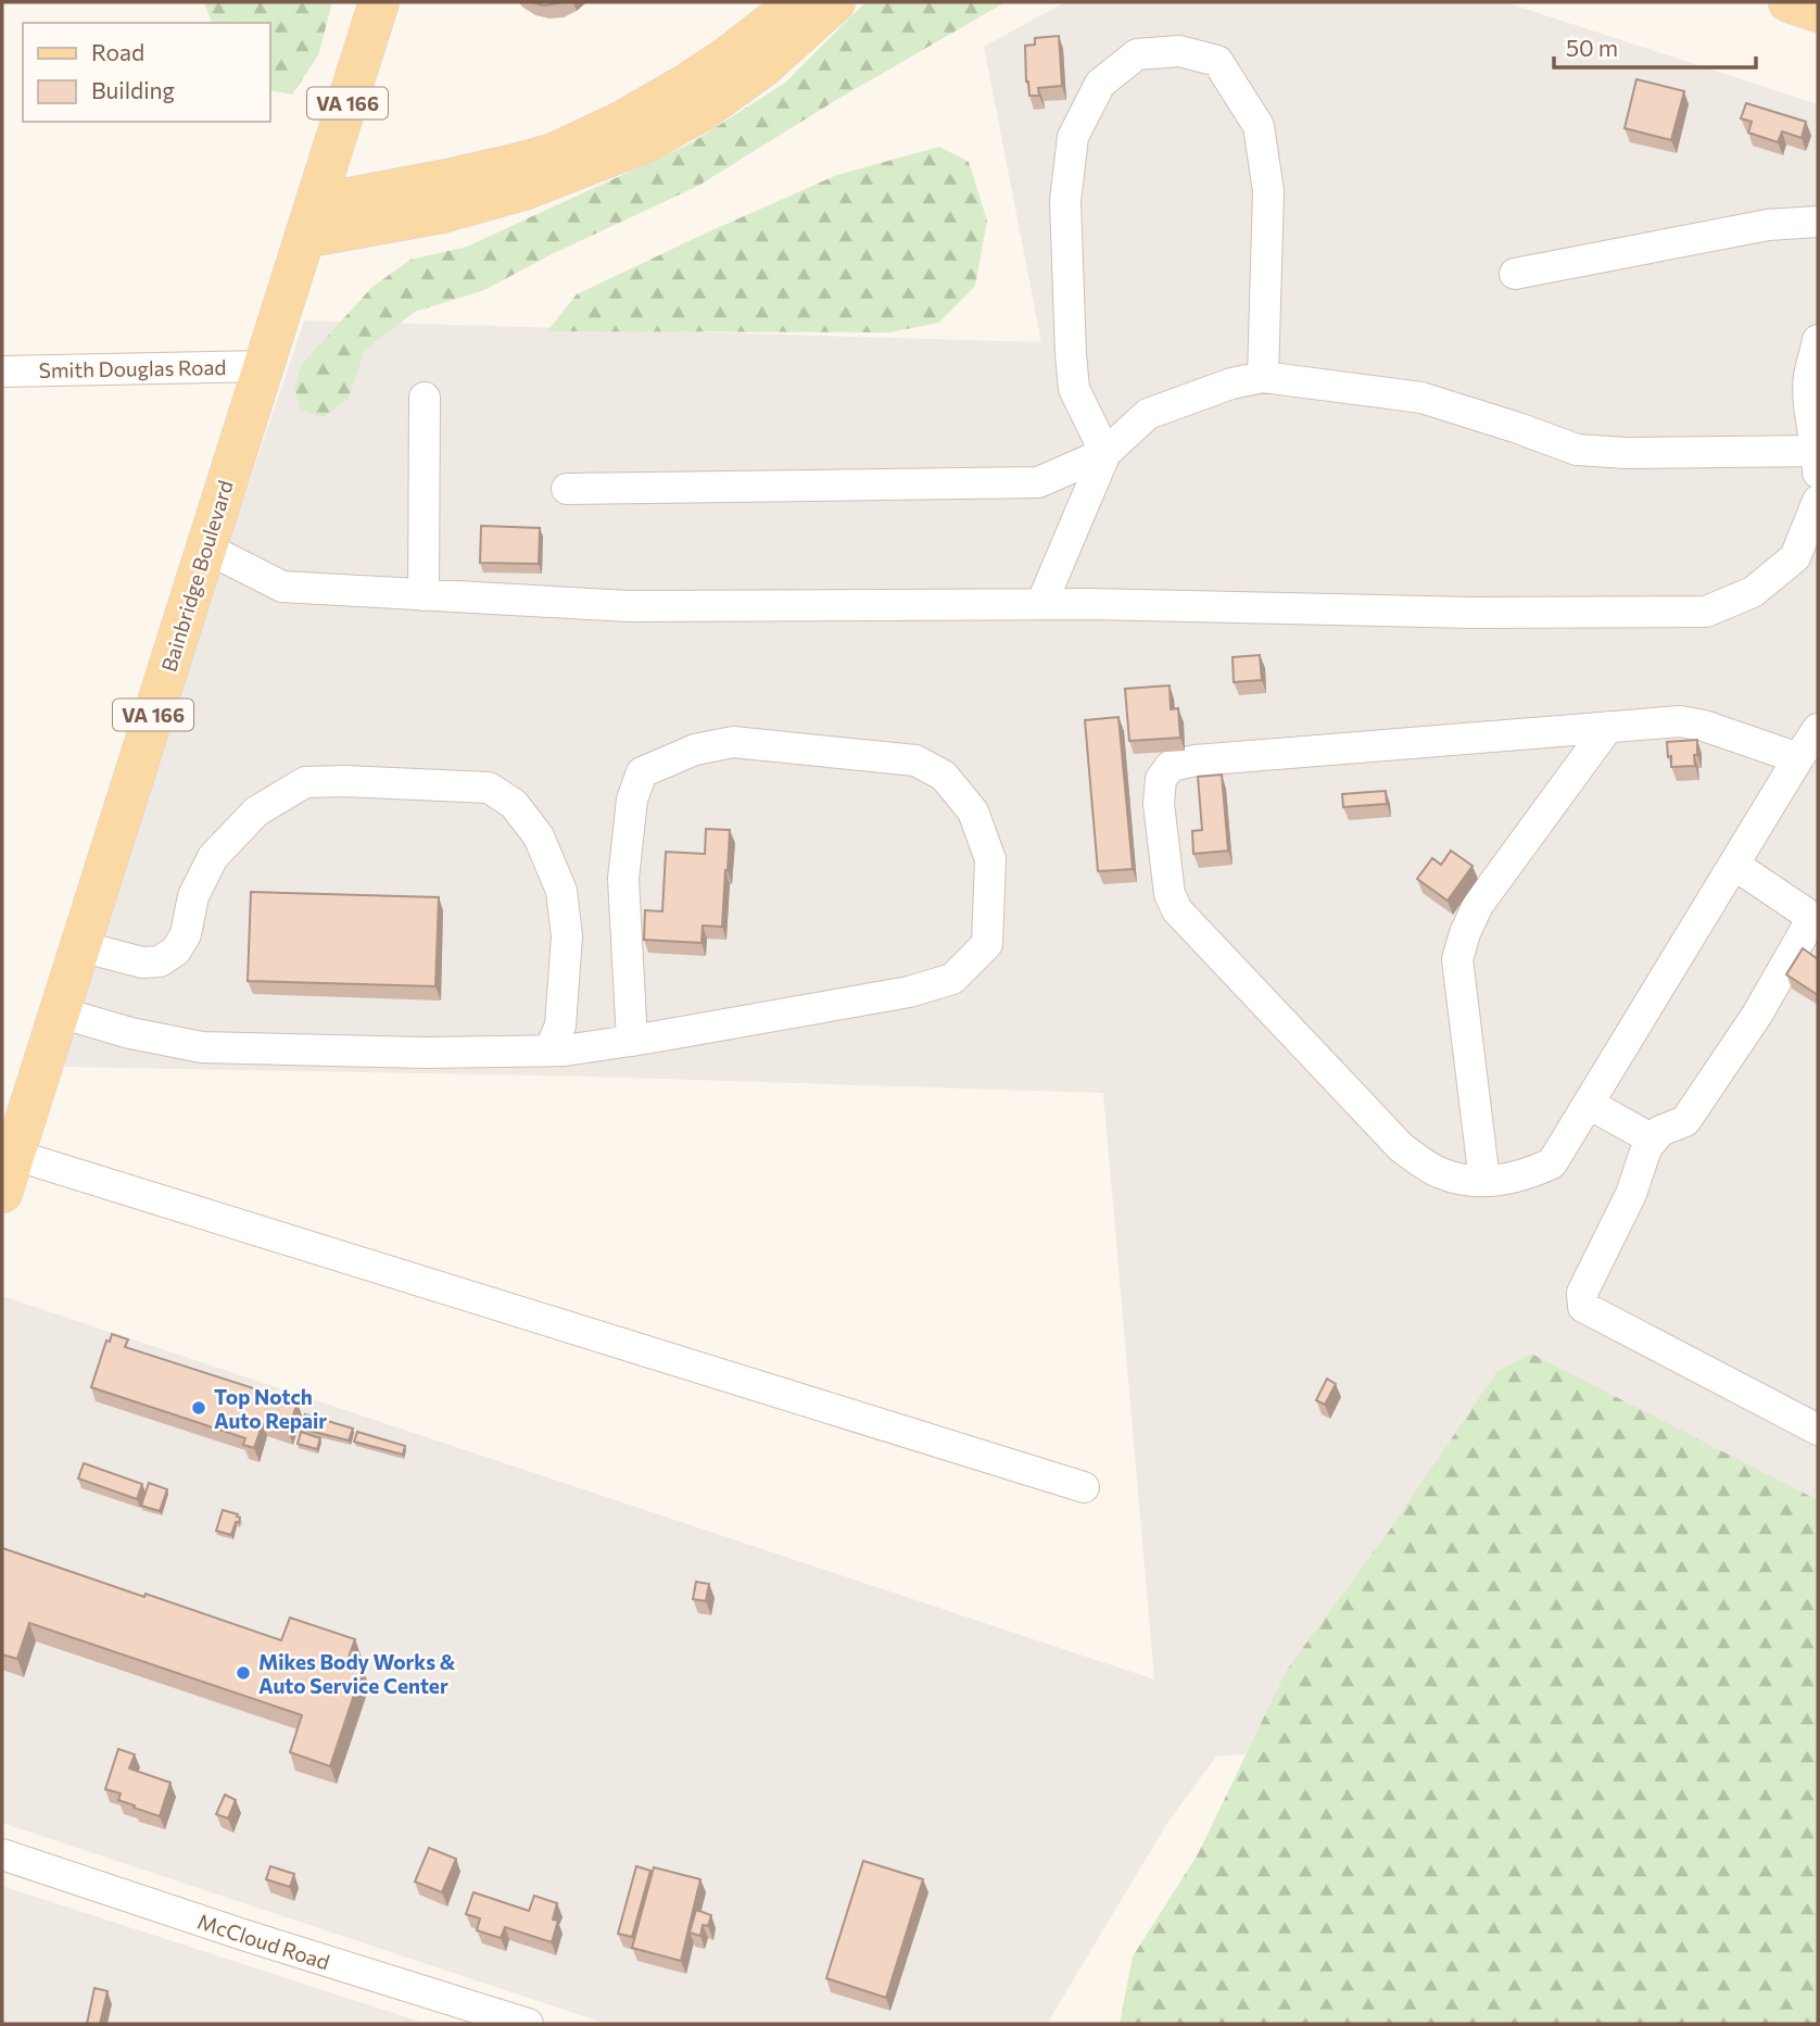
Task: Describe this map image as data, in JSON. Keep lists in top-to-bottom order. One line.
{"streets":{"main road":["VA 166","Bainbridge Boulevard"],"street":["Smith Douglas Road","McCloud Road"]},"crossings":[["Smith Douglas Road","Bainbridge Boulevard"]],"places":["Top Notch Auto Repair","Mikes Body Works & Auto Service Center"],"legend":["Road","Building"],"scale_bar":"50 m"}
